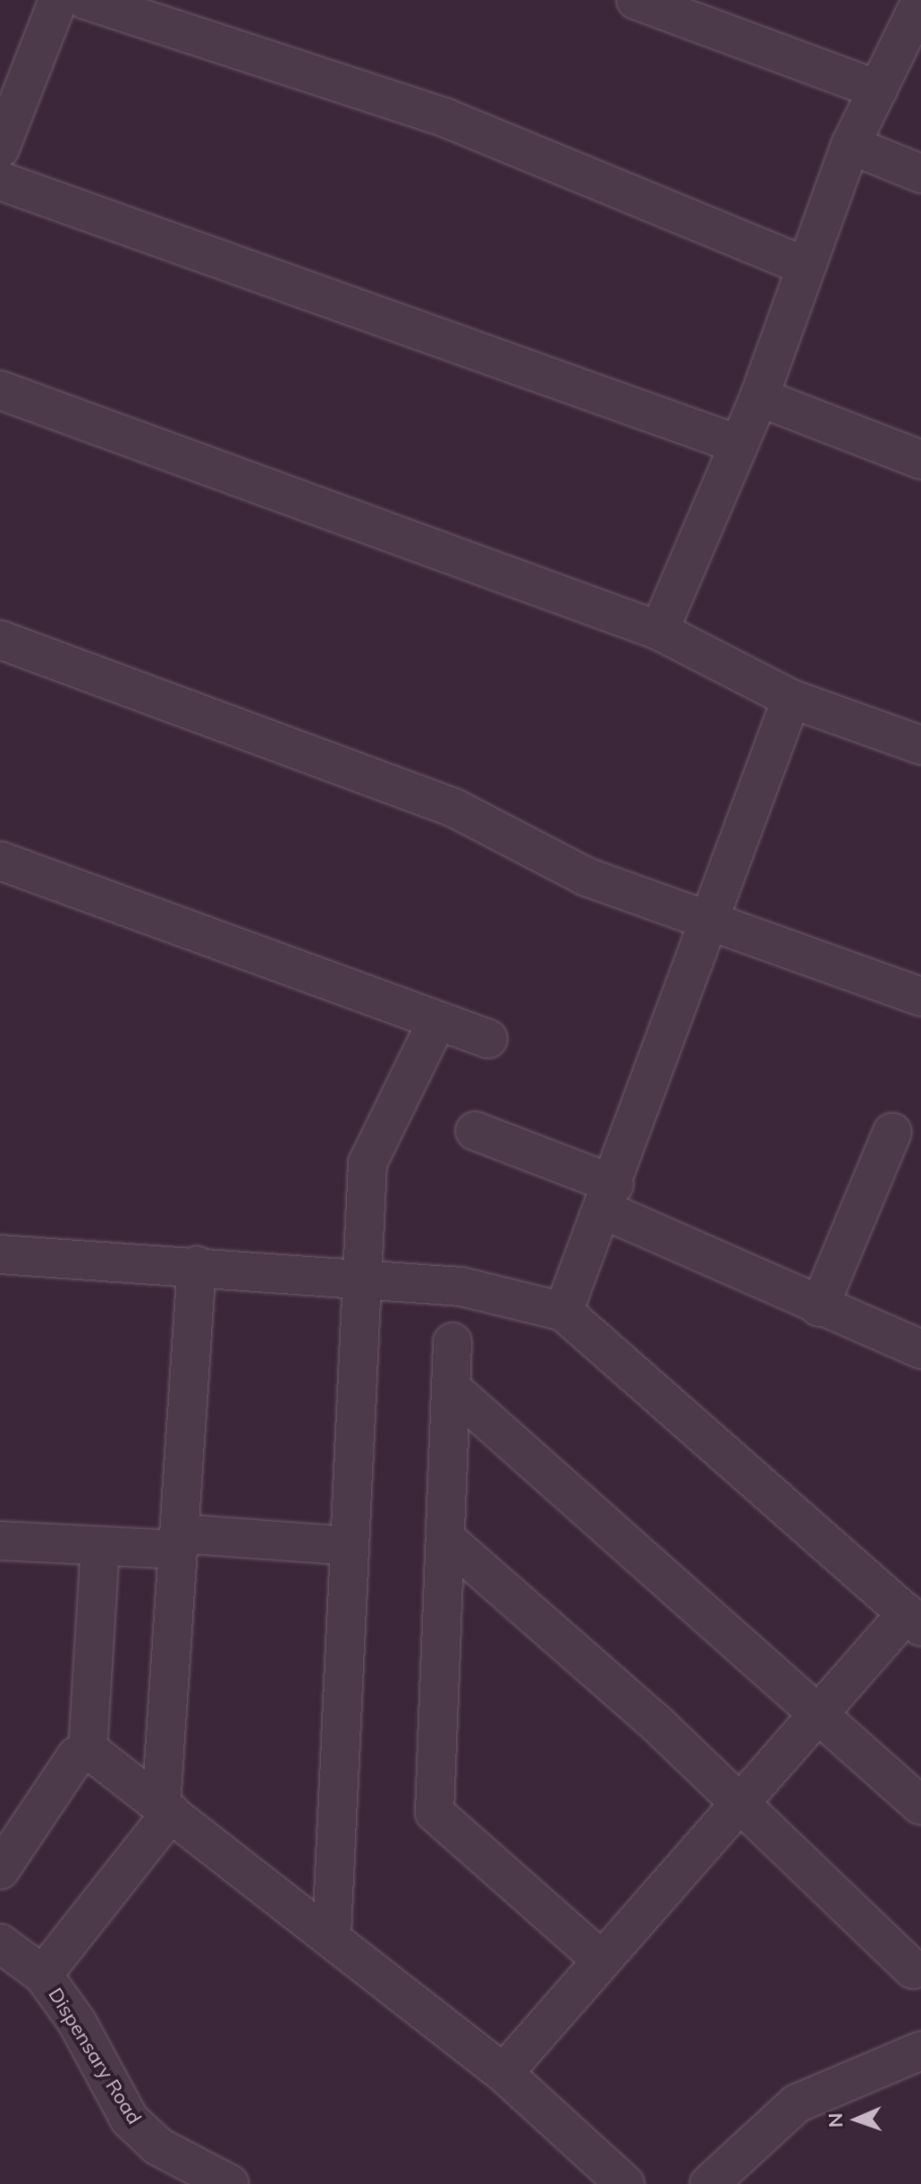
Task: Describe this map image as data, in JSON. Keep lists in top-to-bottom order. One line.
{"streets":{"street":["Dispensary Road"]},"north":"left"}
